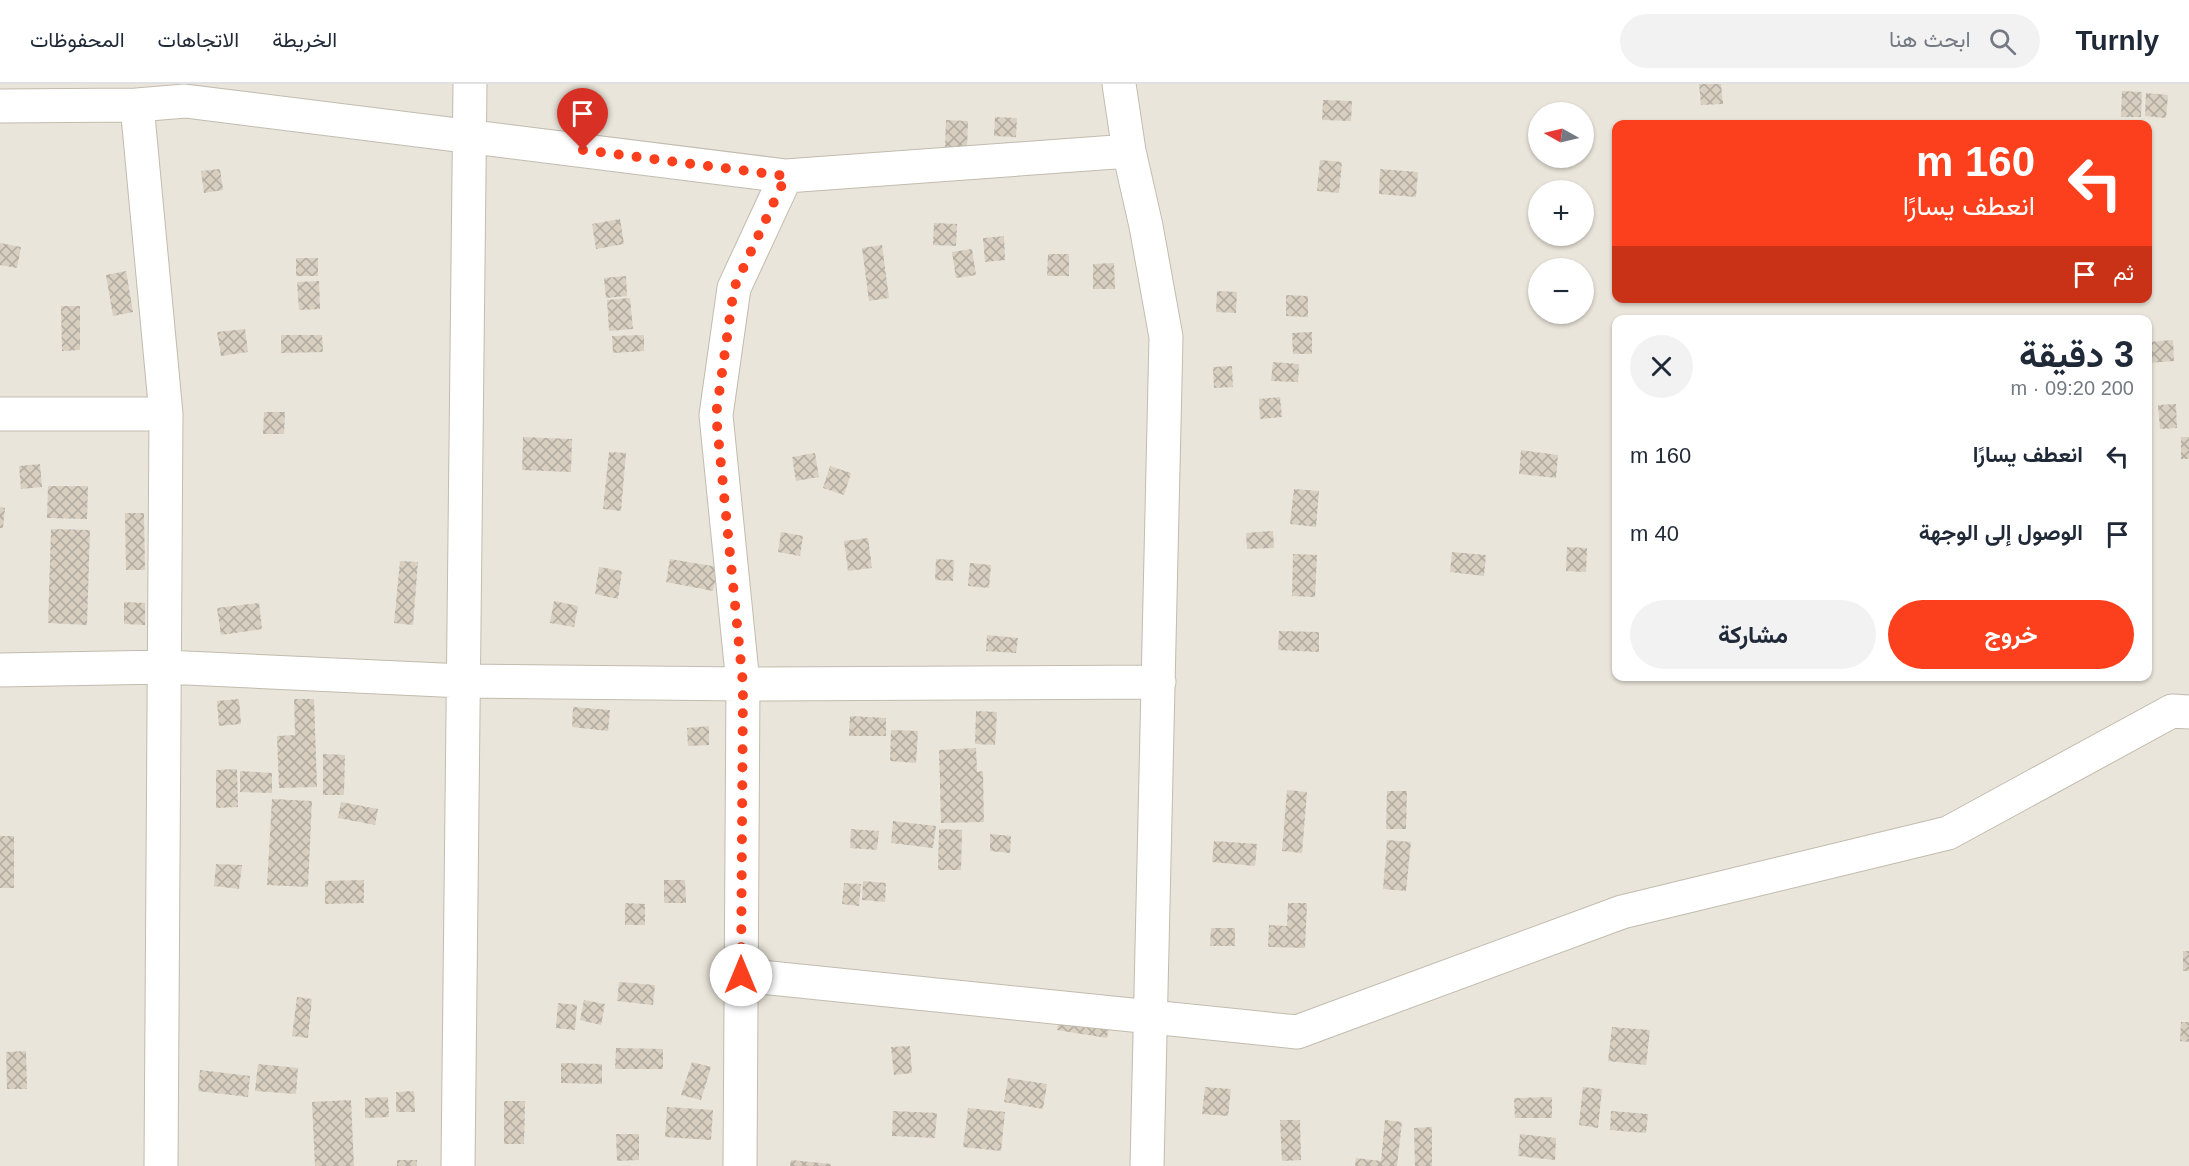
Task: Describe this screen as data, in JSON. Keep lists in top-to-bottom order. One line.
{"north":"left","page":{"header":"Turnly","search":"ابحث هنا","nav":["الخريطة","الاتجاهات","المحفوظات"],"map_buttons":["+","−"],"turn":["160 m","انعطف يسارًا"],"then":"ثم","heading":["3 دقيقة","200 m · 09:20"],"list":[{"name":"انعطف يسارًا","value":"160 m"},{"name":"الوصول إلى الوجهة","value":"40 m"}],"buttons":["خروج","مشاركة"]}}
